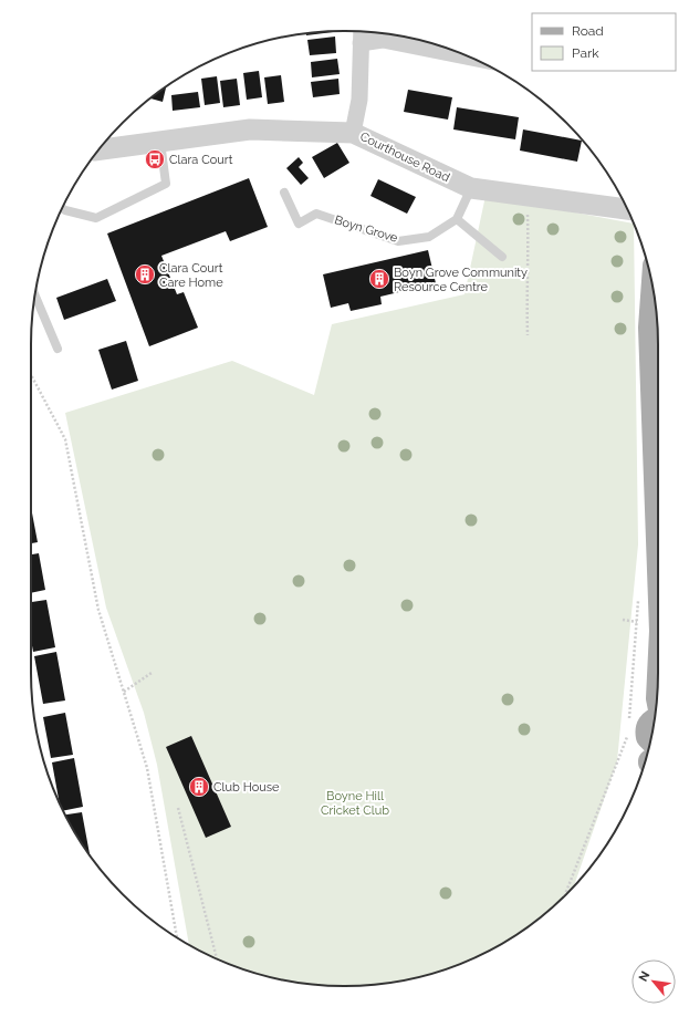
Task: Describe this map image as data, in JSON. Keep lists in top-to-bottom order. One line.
{"streets":{"street":["Courthouse Road"],"lane":["Boyn Grove"]},"parks":["Boyne Hill Cricket Club"],"places":{"bus stop":["Clara Court"],"building":["Clara Court Care Home","Boyn Grove Community Resource Centre","Club House"]},"legend":["Road","Park"],"north":"top left"}
